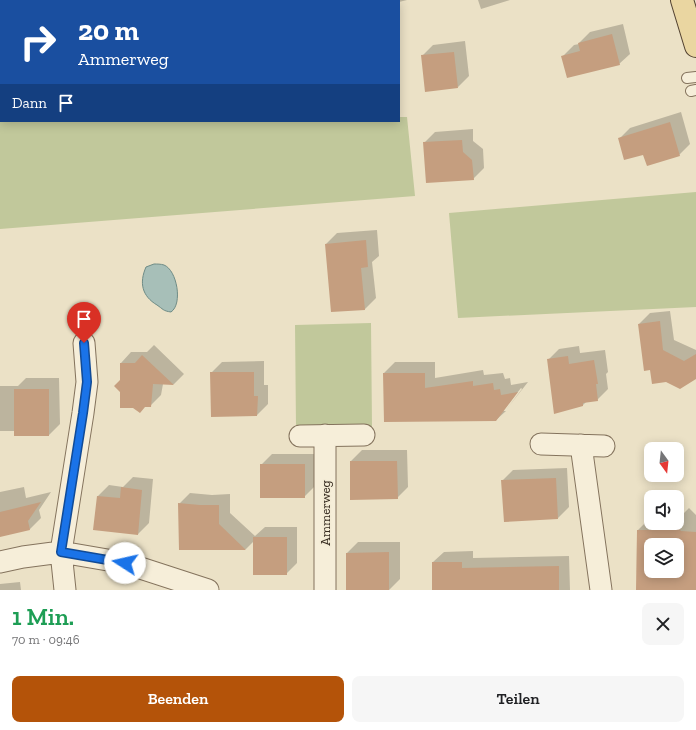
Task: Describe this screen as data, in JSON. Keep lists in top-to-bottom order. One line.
{"streets":{"street":["Ammerweg"]},"north":"bottom","page":{"turn":["20 m","Ammerweg"],"then":"Dann","heading":["1 Min.","70 m · 09:46"],"buttons":["Beenden","Teilen"]}}
